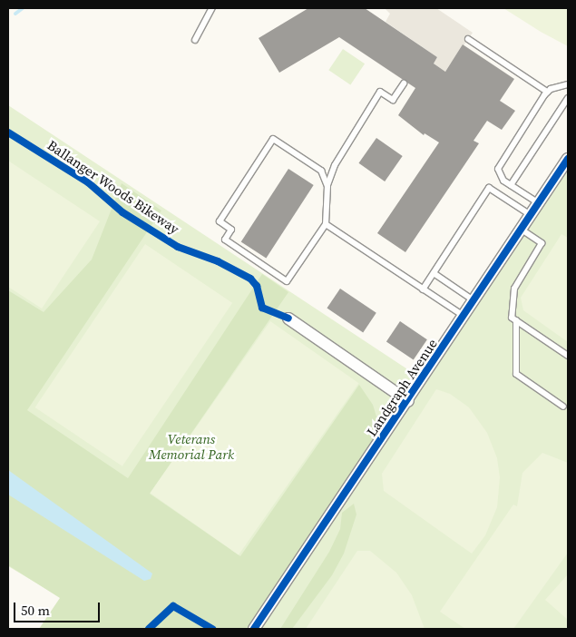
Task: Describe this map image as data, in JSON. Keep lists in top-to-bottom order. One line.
{"streets":{"street":["Landgraph Avenue"],"cycle path":["Ballanger Woods Bikeway"]},"parks":["Veterans Memorial Park"],"scale_bar":"50 m"}
